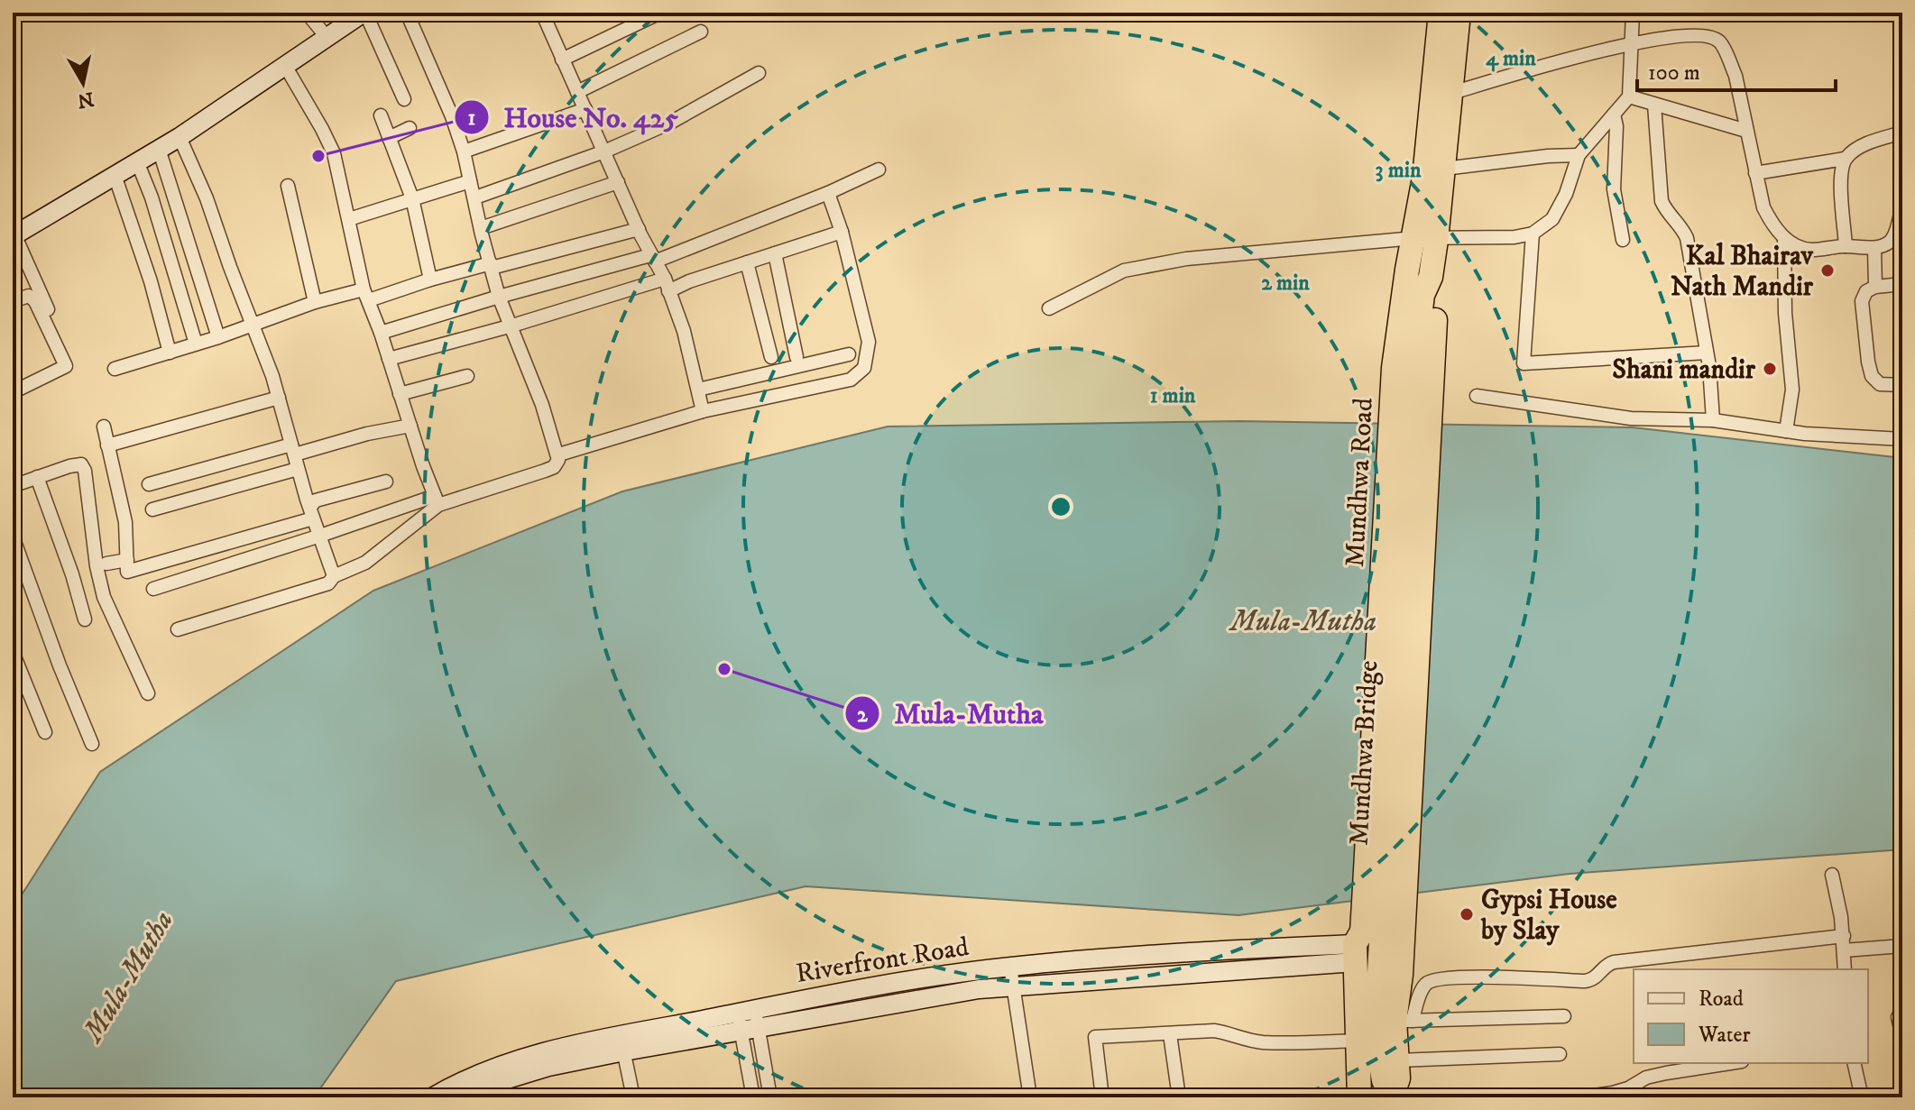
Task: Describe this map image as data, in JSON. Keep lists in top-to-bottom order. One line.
{"streets":{"highway":["Mundhwa Road","Mundhwa Bridge"],"street":["Riverfront Road"]},"crossings":[["Mundhwa Road","Mundhwa Bridge"],["Mundhwa Road","Riverfront Road"]],"water":["Mula-Mutha"],"places":["House No. 425","Kal Bhairav Nath Mandir","Shani mandir","Mula-Mutha","Gypsi House by Slay"],"legend":["Road","Water"],"scale_bar":"100 m","north":"bottom","rings":["4 min","3 min","2 min","1 min"]}
